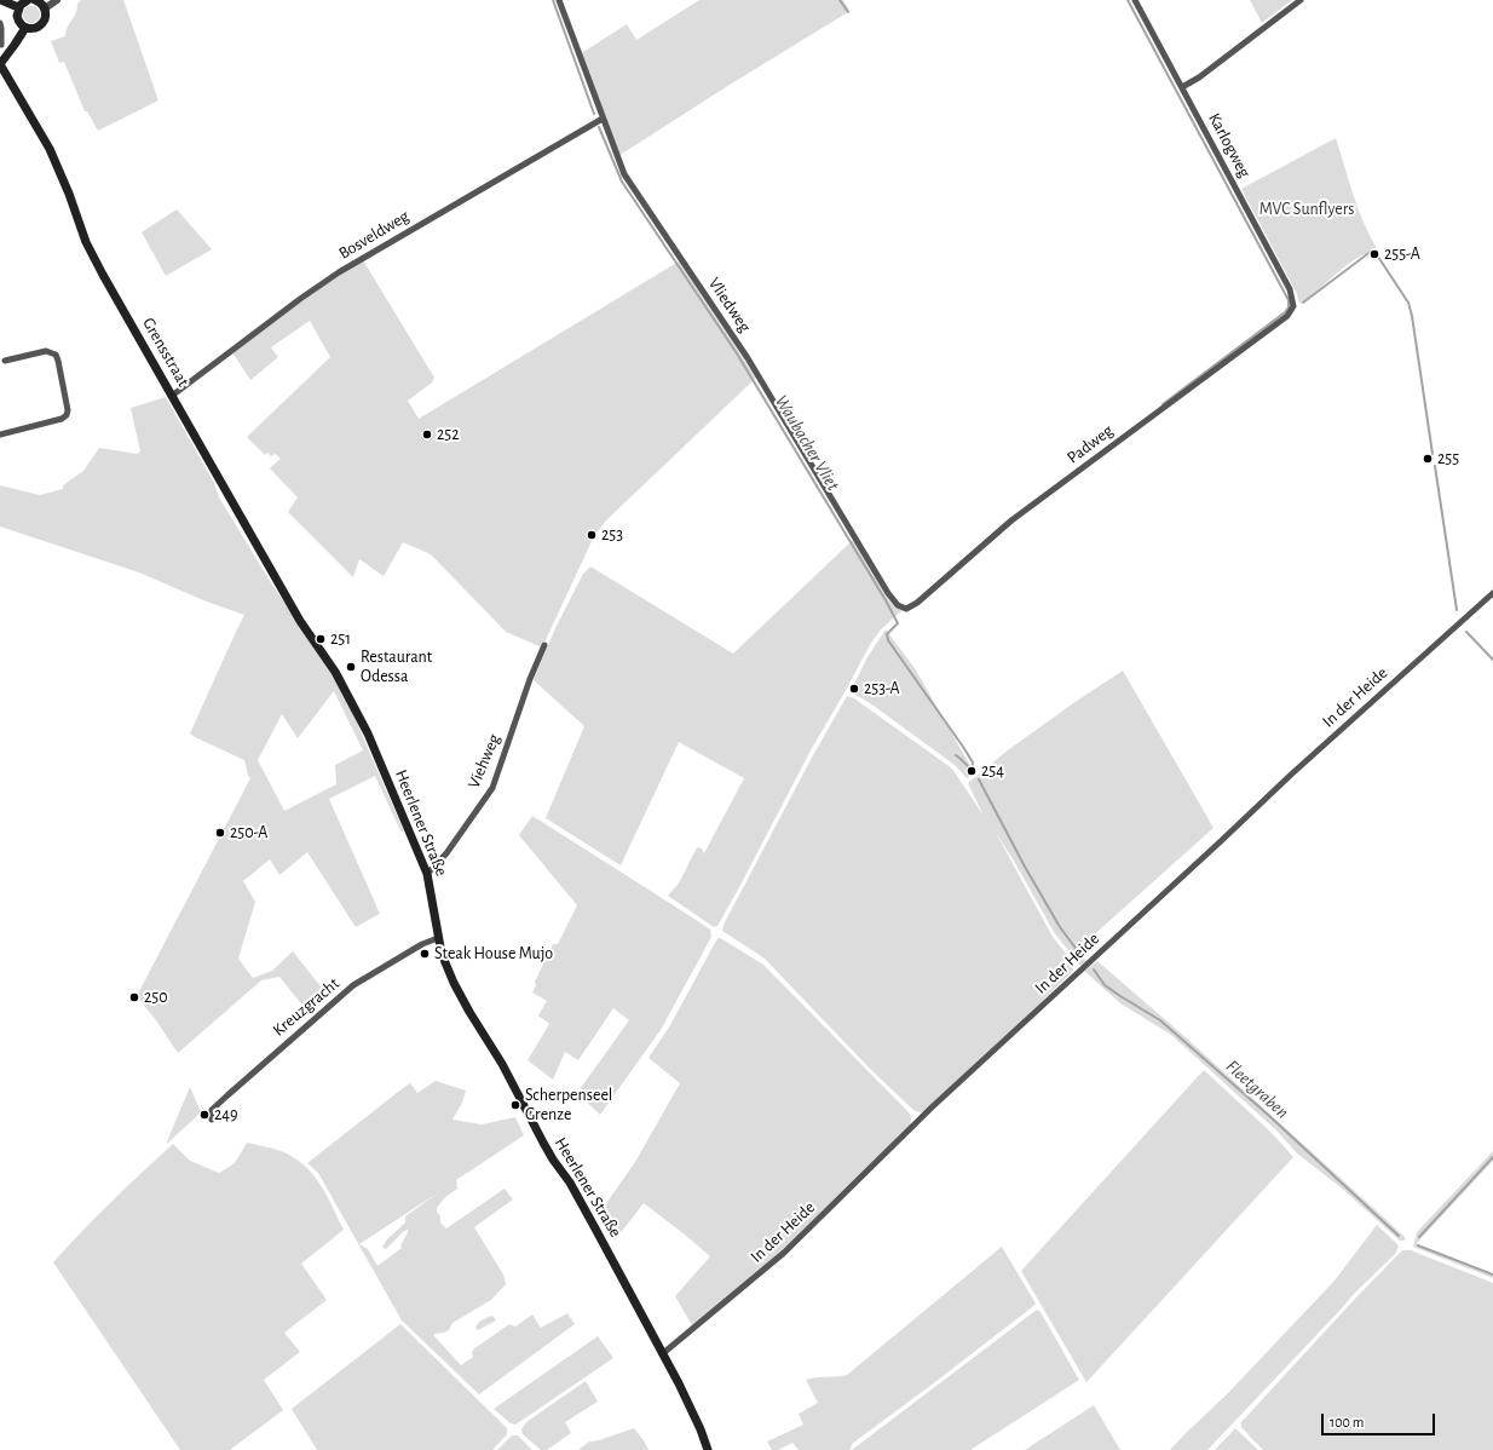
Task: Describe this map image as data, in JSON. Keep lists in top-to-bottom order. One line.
{"streets":{"main road":["Grensstraat","Heerlener Straße"],"street":["Karlogweg","Bosveldweg","Vliedweg","Padweg","In der Heide","Viehweg","Kreuzgracht"]},"crossings":[["Karlogweg","Padweg"],["Bosveldweg","Vliedweg"],["Bosveldweg","Grensstraat"],["Vliedweg","Padweg"],["Grensstraat","Heerlener Straße"],["In der Heide","Heerlener Straße"],["Viehweg","Heerlener Straße"],["Heerlener Straße","Kreuzgracht"]],"water":["Waubacher Vliet","Fleetgraben"],"parks":["MVC Sunflyers"],"places":["255-A","252","255","253","251","Restaurant Odessa","253-A","254","250-A","Steak House Mujo","250","Scherpenseel Grenze","249"],"scale_bar":"100 m"}
